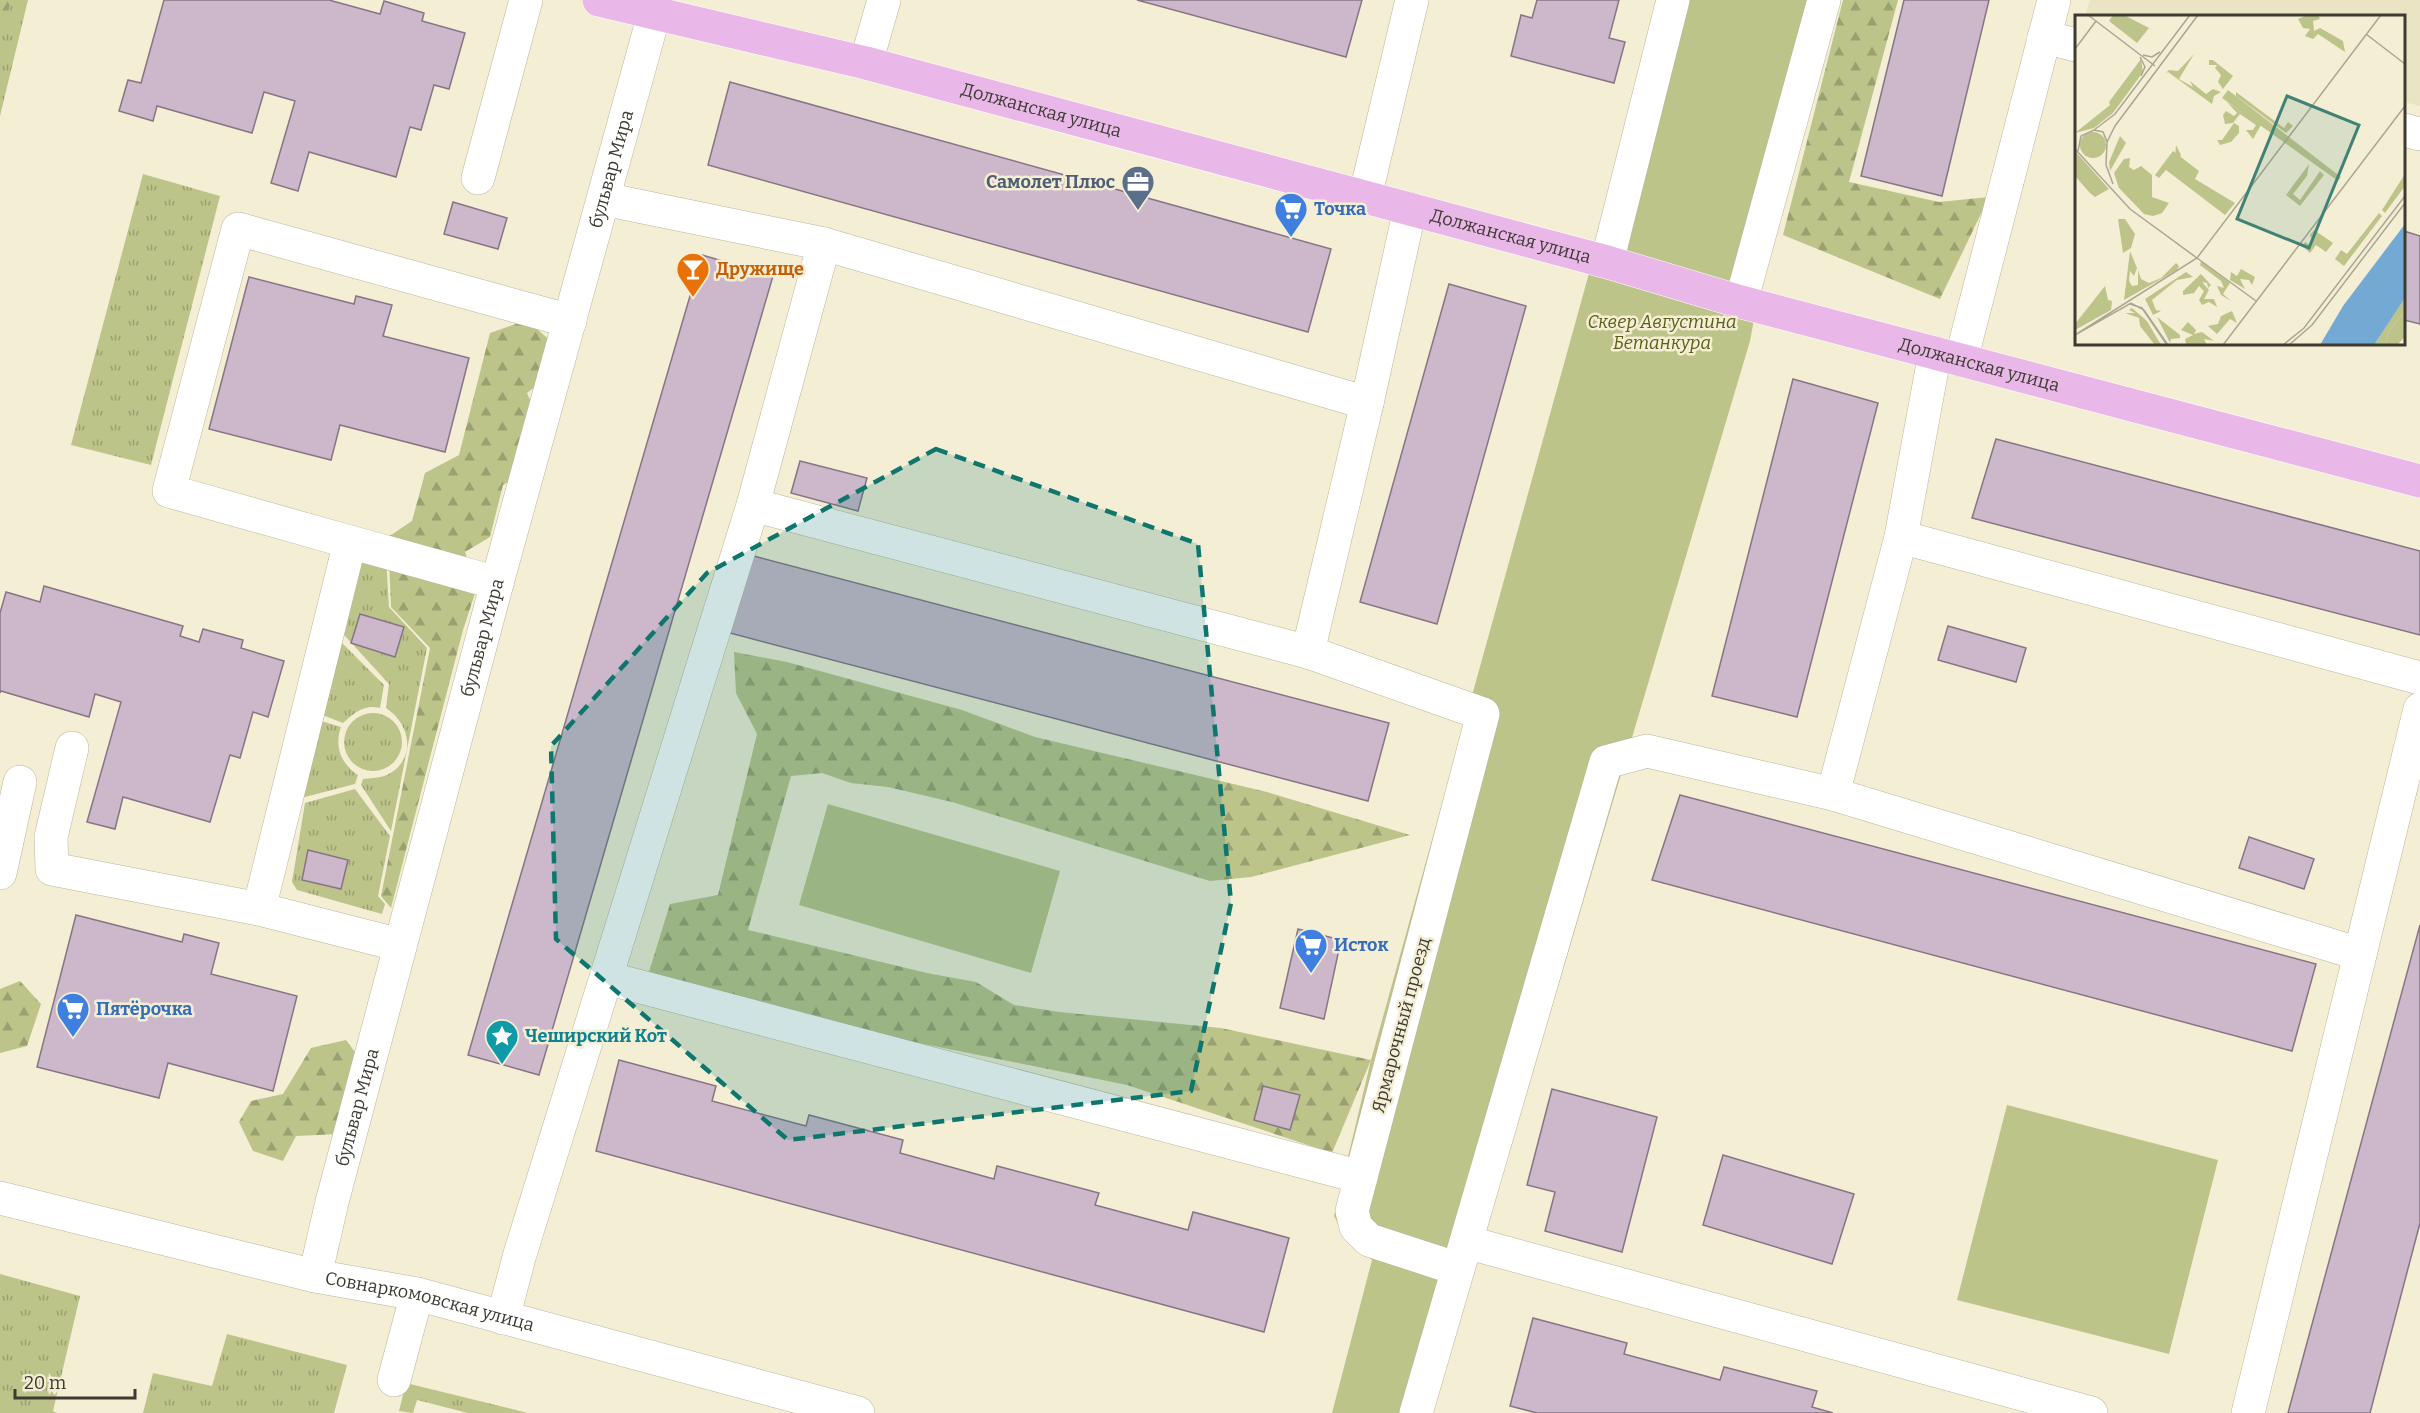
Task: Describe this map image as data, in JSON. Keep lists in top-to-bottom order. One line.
{"streets":{"main road":["Должанская улица"],"street":["бульвар Мира","Ярмарочный проезд","Совнаркомовская улица"]},"crossings":[["Должанская улица","бульвар Мира"],["бульвар Мира","Совнаркомовская улица"]],"parks":["Сквер Августина Бетанкура"],"places":{"office":["Самолет Плюс"],"supermarket":["Точка","Исток","Пятёрочка"],"bar":["Дружище"],"place":["Чеширский Кот"]},"scale_bar":"20 m"}
